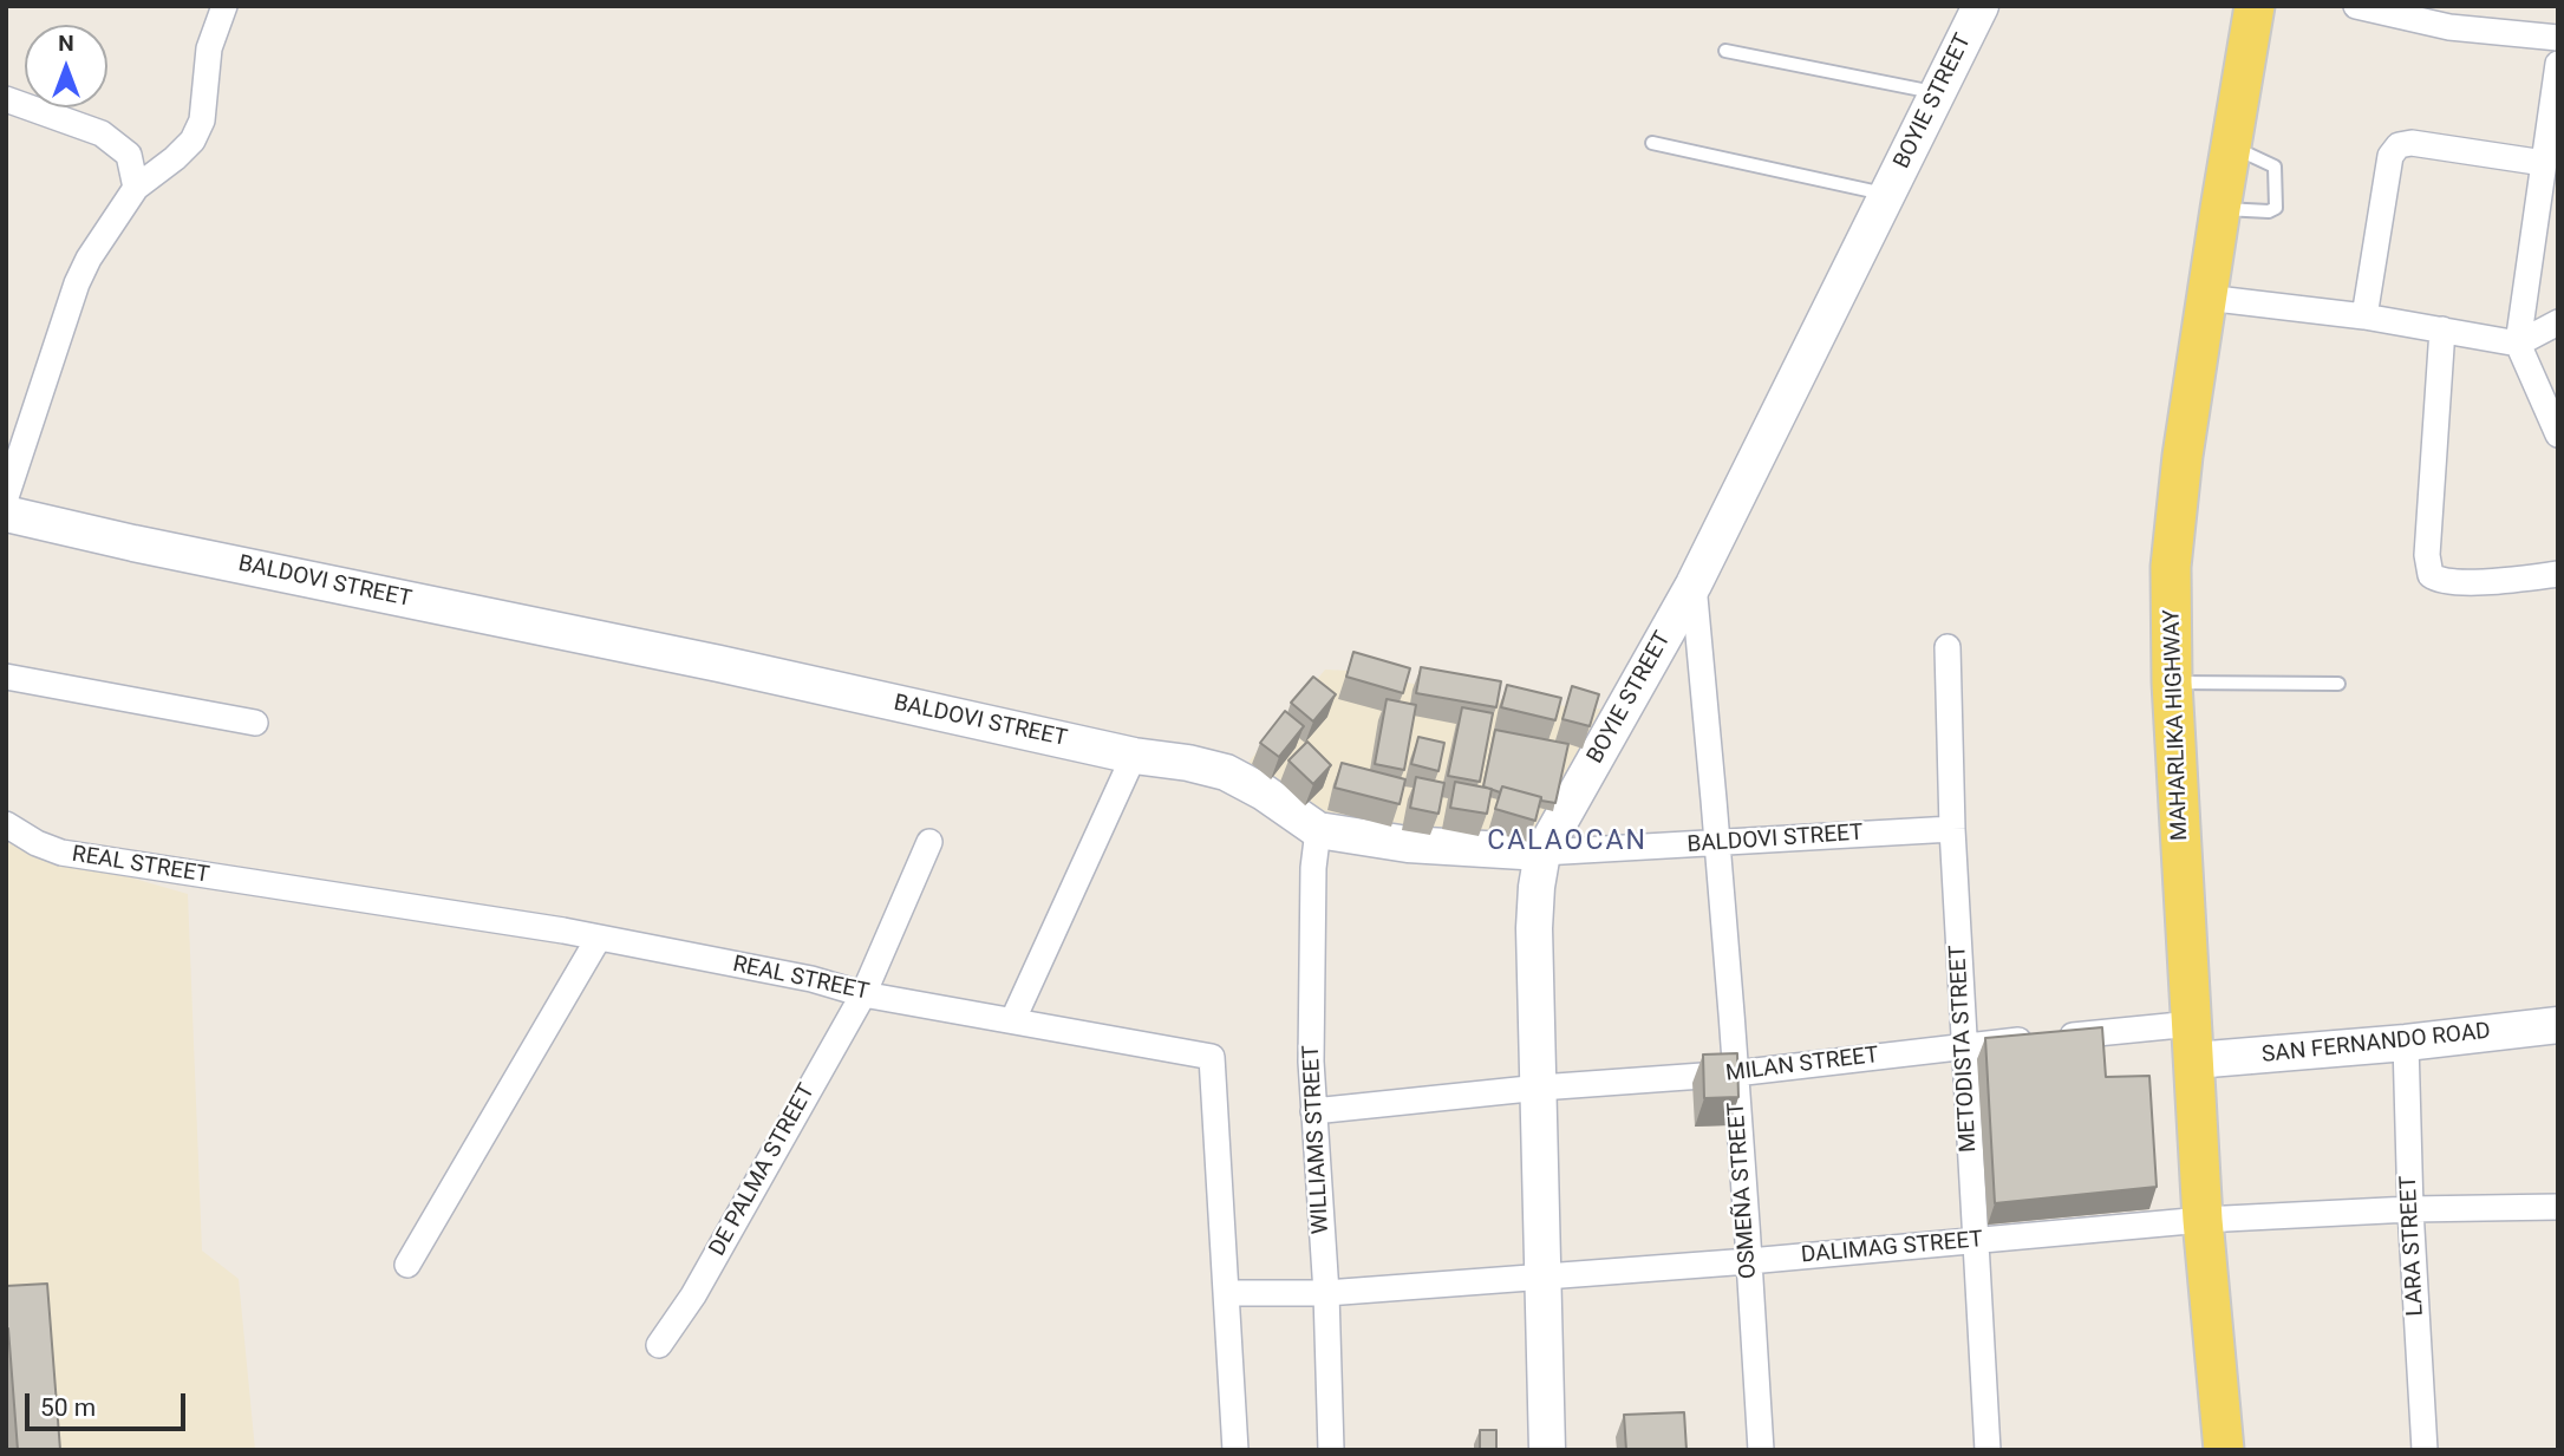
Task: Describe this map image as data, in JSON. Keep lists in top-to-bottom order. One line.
{"streets":{"main road":["MAHARLIKA HIGHWAY"],"street":["BOYIE STREET","BALDOVI STREET","REAL STREET","SAN FERNANDO ROAD","METODISTA STREET","MILAN STREET","WILLIAMS STREET","DE PALMA STREET","OSMEÑA STREET","LARA STREET","DALIMAG STREET"]},"crossings":[["BOYIE STREET","BALDOVI STREET"],["BOYIE STREET","MILAN STREET"],["BOYIE STREET","OSMEÑA STREET"],["BOYIE STREET","DALIMAG STREET"],["BALDOVI STREET","METODISTA STREET"],["BALDOVI STREET","WILLIAMS STREET"],["BALDOVI STREET","OSMEÑA STREET"],["MAHARLIKA HIGHWAY","SAN FERNANDO ROAD"],["MAHARLIKA HIGHWAY","MILAN STREET"],["MAHARLIKA HIGHWAY","DALIMAG STREET"],["REAL STREET","DE PALMA STREET"],["REAL STREET","DALIMAG STREET"],["SAN FERNANDO ROAD","MILAN STREET"],["SAN FERNANDO ROAD","LARA STREET"],["METODISTA STREET","MILAN STREET"],["METODISTA STREET","DALIMAG STREET"],["MILAN STREET","WILLIAMS STREET"],["MILAN STREET","OSMEÑA STREET"],["WILLIAMS STREET","DALIMAG STREET"],["OSMEÑA STREET","DALIMAG STREET"],["LARA STREET","DALIMAG STREET"]],"districts":["CALAOCAN"],"scale_bar":"50 m","north":"top"}
